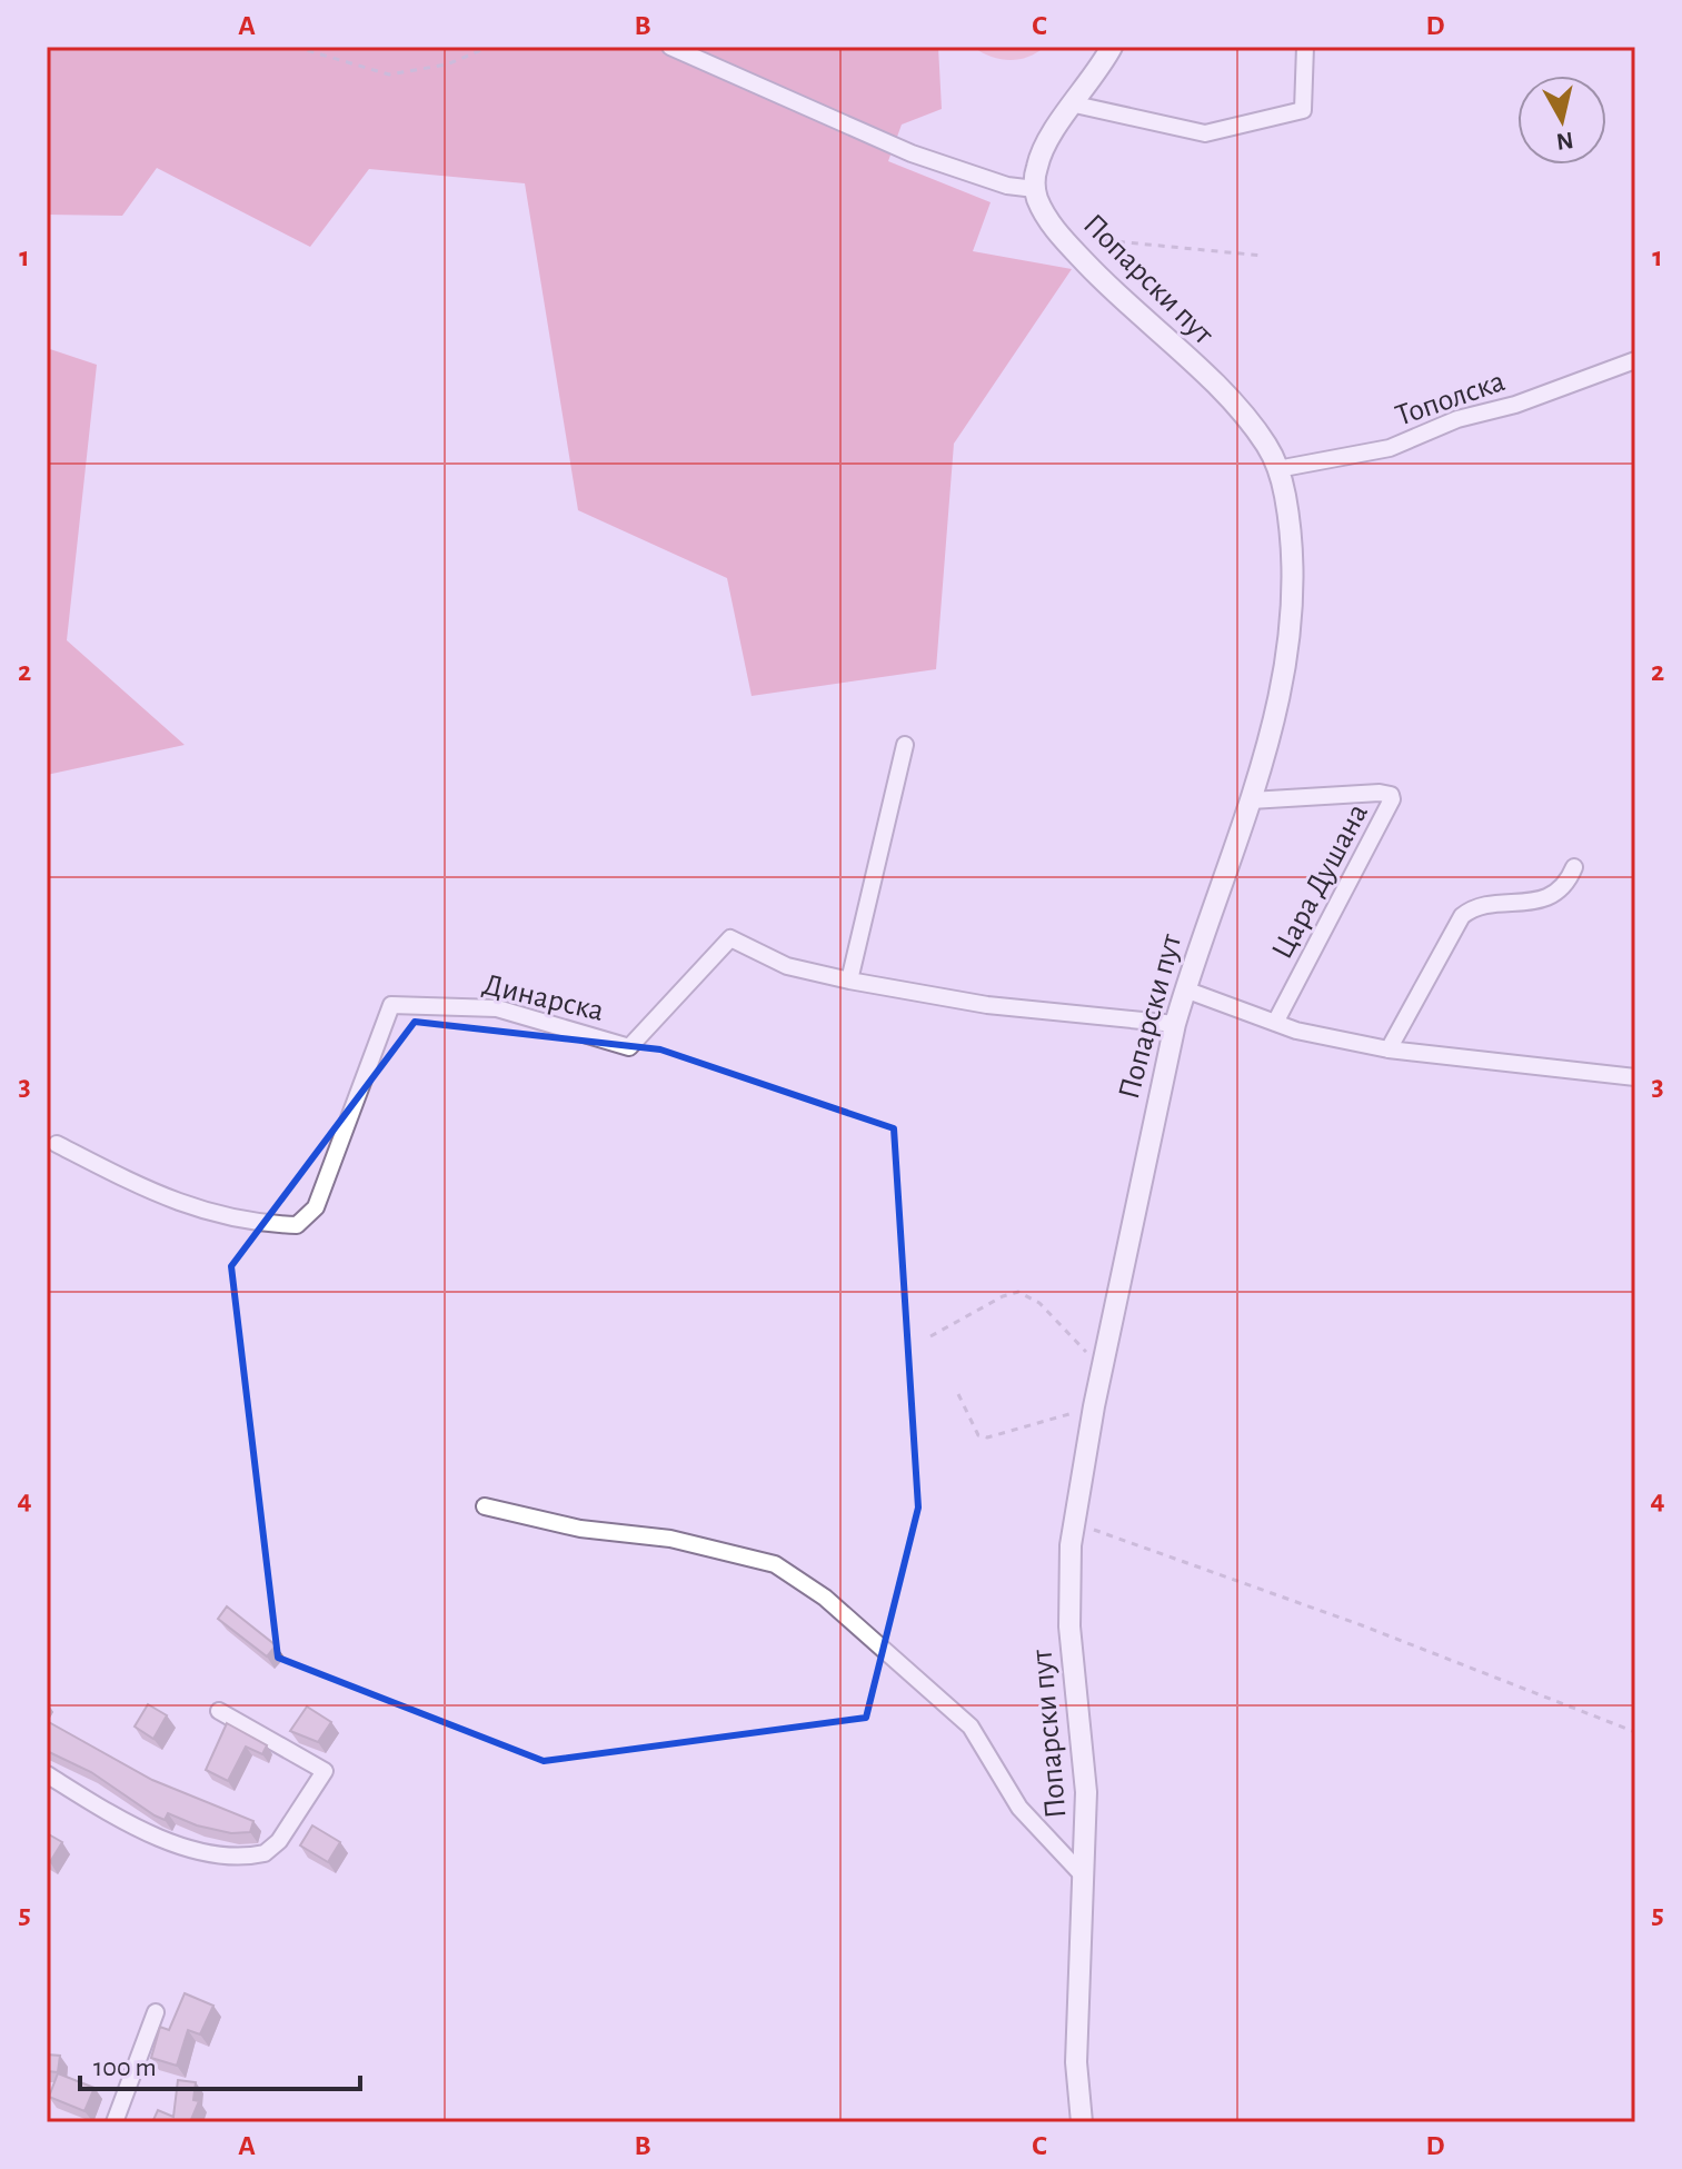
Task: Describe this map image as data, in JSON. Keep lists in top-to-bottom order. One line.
{"streets":{"street":["Попарски пут","Тополска","Цара Душана","Динарска"]},"crossings":[["Попарски пут","Тополска"],["Попарски пут","Цара Душана"],["Попарски пут","Динарска"]],"scale_bar":"100 m","north":"bottom","grid":{"columns":["A","B","C","D"],"rows":["1","2","3","4","5"]}}
